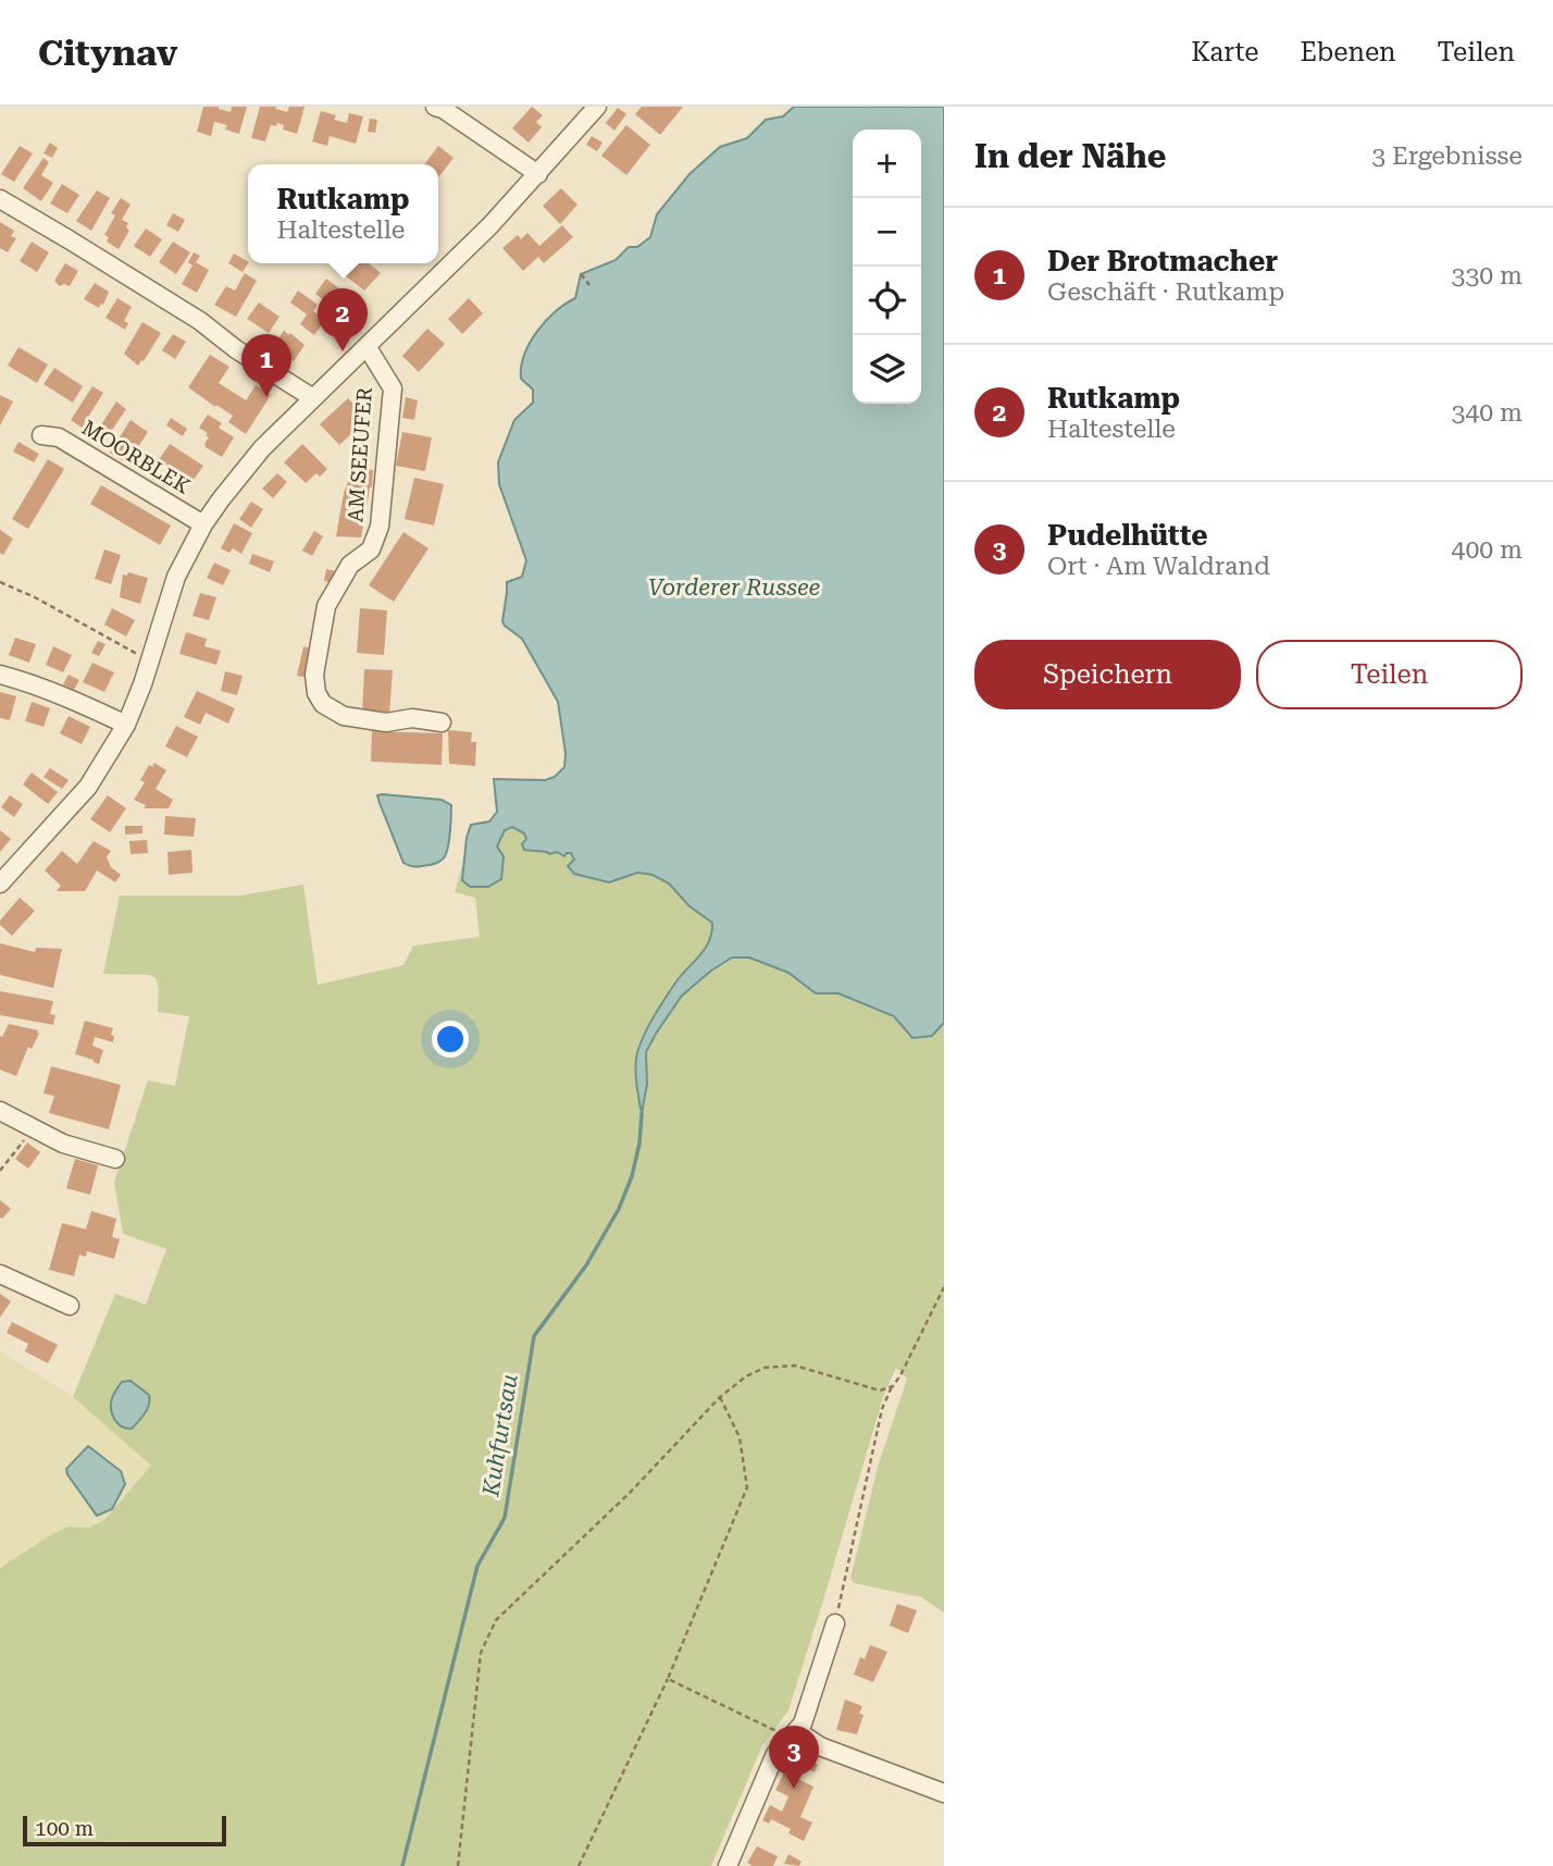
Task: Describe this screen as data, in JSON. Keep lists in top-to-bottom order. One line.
{"streets":{"street":["AM SEEUFER","MOORBLEK"]},"water":["Vorderer Russee","Kuhfurtsau"],"scale_bar":"100 m","page":{"header":"Citynav","nav":["Karte","Ebenen","Teilen"],"heading":["In der Nähe","3 Ergebnisse"],"map_buttons":["+","−"],"popup":["Rutkamp","Haltestelle"],"list":[{"mark":"1","name":"Der Brotmacher","note":"Geschäft · Rutkamp","value":"330 m"},{"mark":"2","name":"Rutkamp","note":"Haltestelle","value":"340 m"},{"mark":"3","name":"Pudelhütte","note":"Ort · Am Waldrand","value":"400 m"}],"pins":["2","1","3"],"buttons":["Speichern","Teilen"],"scale":"100 m"}}
